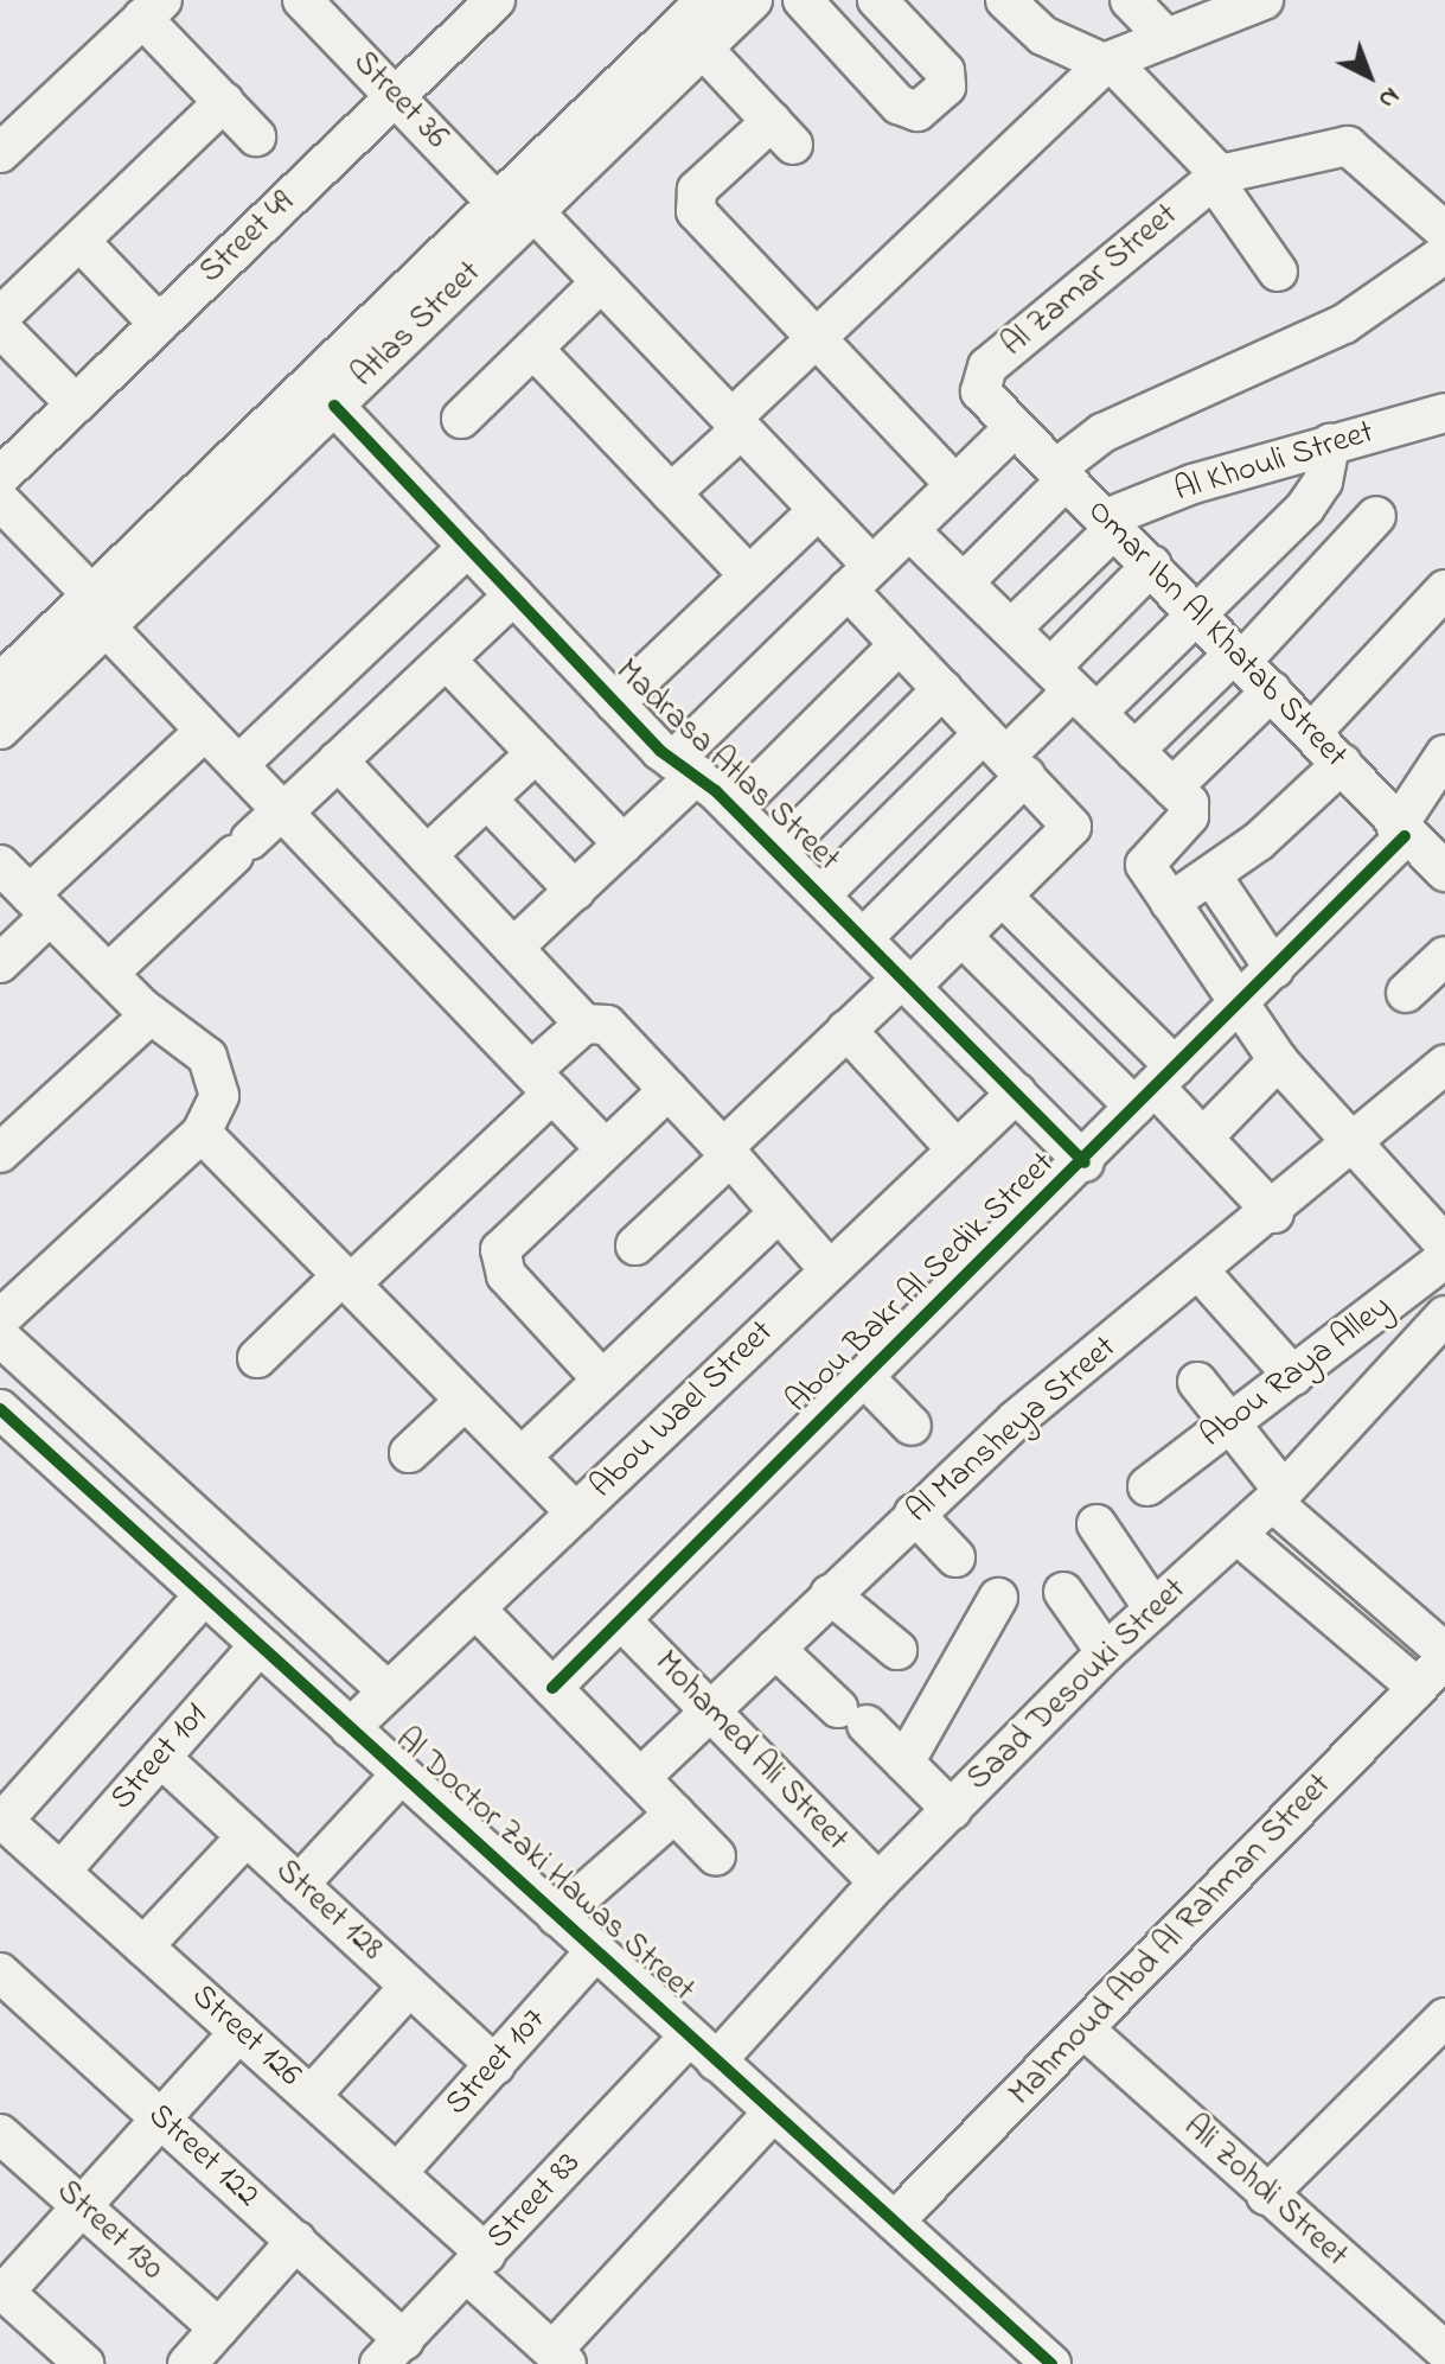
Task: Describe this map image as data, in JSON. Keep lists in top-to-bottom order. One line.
{"streets":{"street":["Street 36","Street 49","Al Zamar Street","Atlas Street","Al Khouli Street","Omar Ibn Al Khatab Street","Madrasa Atlas Street","Abou Bakr Al Sedik Street","Abou Raya Alley","Abou Wael Street","Al Mansheya Street","Saad Desouki Street","Mohamed Ali Street","Street 101","Al Doctor Zaki Hawas Street","Street 128","Mahmoud Abd Al Rahman Street","Street 126","Street 107","Street 122","Ali Zohdi Street","Street 83","Street 130"]},"crossings":[["Street 36","Street 49"],["Street 36","Atlas Street"],["Al Zamar Street","Omar Ibn Al Khatab Street"],["Atlas Street","Madrasa Atlas Street"],["Al Khouli Street","Omar Ibn Al Khatab Street"],["Omar Ibn Al Khatab Street","Abou Bakr Al Sedik Street"],["Madrasa Atlas Street","Abou Bakr Al Sedik Street"],["Madrasa Atlas Street","Abou Wael Street"],["Abou Bakr Al Sedik Street","Mohamed Ali Street"],["Abou Wael Street","Al Doctor Zaki Hawas Street"],["Al Mansheya Street","Mohamed Ali Street"],["Saad Desouki Street","Mohamed Ali Street"],["Saad Desouki Street","Al Doctor Zaki Hawas Street"],["Saad Desouki Street","Street 83"],["Street 101","Al Doctor Zaki Hawas Street"],["Street 101","Street 128"],["Street 101","Street 126"],["Al Doctor Zaki Hawas Street","Mahmoud Abd Al Rahman Street"],["Al Doctor Zaki Hawas Street","Street 107"],["Al Doctor Zaki Hawas Street","Street 83"],["Street 128","Street 107"],["Mahmoud Abd Al Rahman Street","Ali Zohdi Street"],["Street 126","Street 107"],["Street 126","Street 83"],["Street 122","Street 83"]],"north":"bottom right"}
